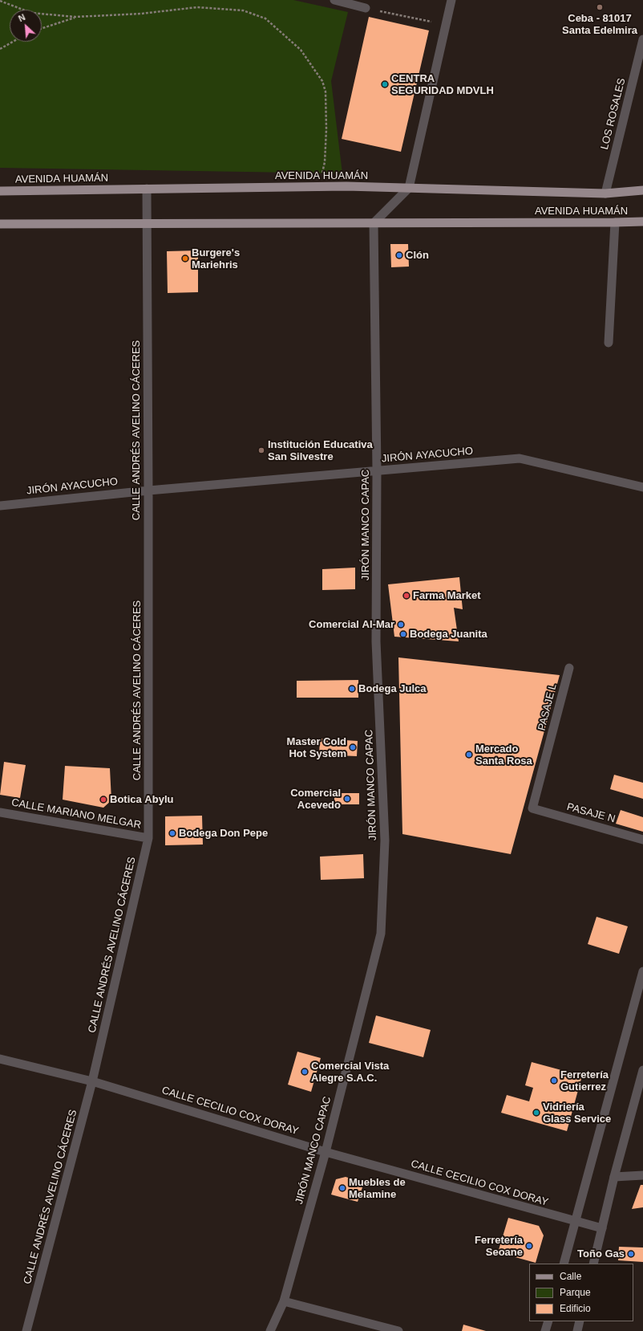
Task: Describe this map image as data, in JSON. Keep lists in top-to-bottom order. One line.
{"streets":{"main road":["AVENIDA HUAMÁN"],"street":["LOS ROSALES","CALLE ANDRÉS AVELINO CÁCERES","JIRÓN AYACUCHO","JIRÓN MANCO CAPAC","PASAJE L","PASAJE N","CALLE MARIANO MELGAR","CALLE CECILIO COX DORAY"]},"crossings":[["LOS ROSALES","AVENIDA HUAMÁN"],["AVENIDA HUAMÁN","CALLE ANDRÉS AVELINO CÁCERES"],["AVENIDA HUAMÁN","JIRÓN MANCO CAPAC"],["CALLE ANDRÉS AVELINO CÁCERES","JIRÓN AYACUCHO"],["CALLE ANDRÉS AVELINO CÁCERES","CALLE MARIANO MELGAR"],["CALLE ANDRÉS AVELINO CÁCERES","CALLE CECILIO COX DORAY"],["JIRÓN AYACUCHO","JIRÓN MANCO CAPAC"],["JIRÓN MANCO CAPAC","CALLE CECILIO COX DORAY"],["PASAJE L","PASAJE N"]],"places":["Ceba - 81017 Santa Edelmira","CENTRA SEGURIDAD MDVLH","Clón","Burgere's Mariehris","Institución Educativa San Silvestre","Farma Market","Comercial Al-Mar","Bodega Juanita","Bodega Julca","Master Cold Hot System","Mercado Santa Rosa","Comercial Acevedo","Botica Abylu","Bodega Don Pepe","Comercial Vista Alegre S.A.C.","Ferretería Gutierrez","Vidriería Glass Service","Muebles de Melamine","Ferretería Seoane","Toño Gas"],"legend":["Calle","Parque","Edificio"],"north":"top left"}
